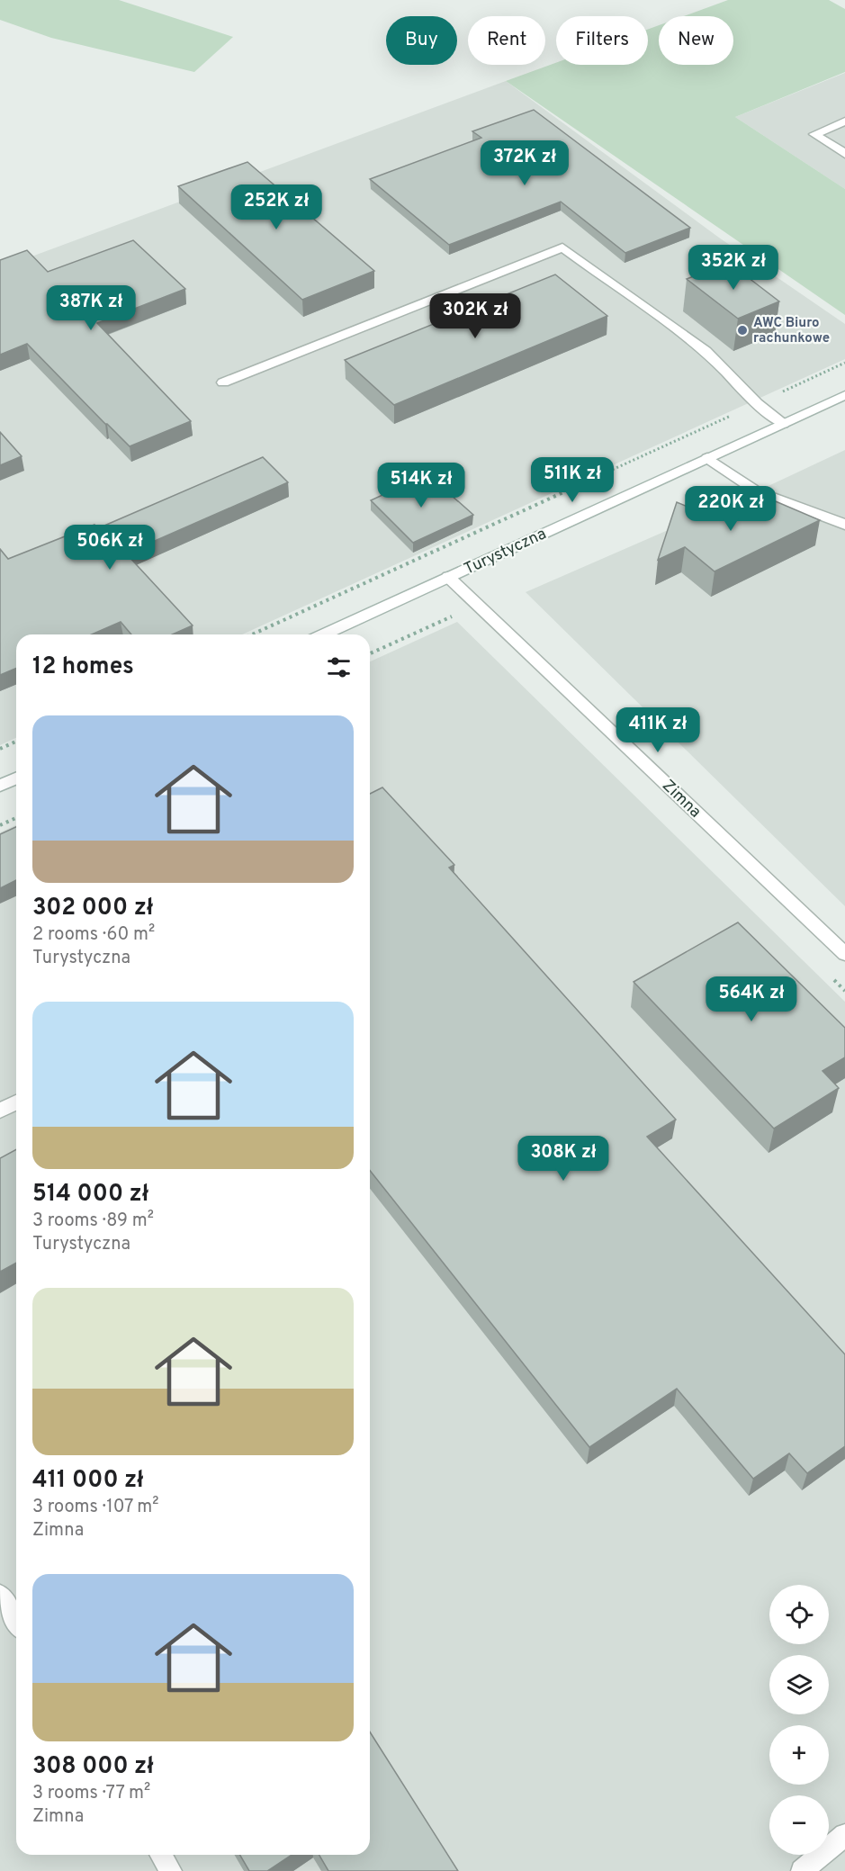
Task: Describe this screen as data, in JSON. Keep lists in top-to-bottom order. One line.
{"streets":{"main road":["Turystyczna","Zimna"]},"crossings":[["Turystyczna","Zimna"]],"places":["AWC Biuro rachunkowe"],"page":{"chip":["Buy","Rent","Filters","New"],"price":["372K zł","252K zł","352K zł","387K zł","302K zł","511K zł","514K zł","220K zł","506K zł","411K zł","564K zł","308K zł"],"heading":"12 homes","list":[{"name":"302 000 zł","note":"2 rooms · 60 m² · Turystyczna"},{"name":"514 000 zł","note":"3 rooms · 89 m² · Turystyczna"},{"name":"411 000 zł","note":"3 rooms · 107 m² · Zimna"},{"name":"308 000 zł","note":"3 rooms · 77 m² · Zimna"}],"map_buttons":["+","−"]}}
